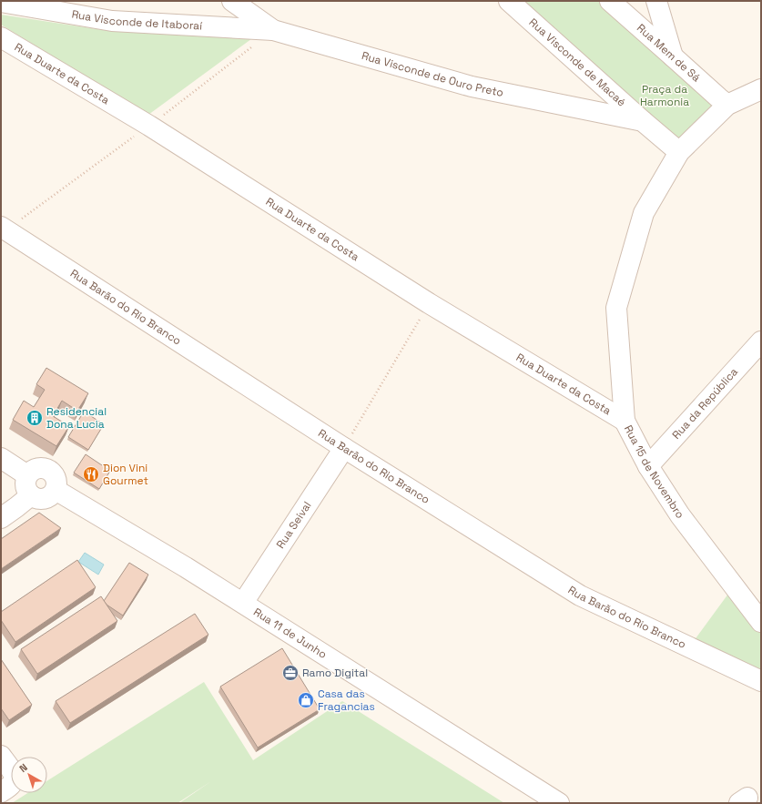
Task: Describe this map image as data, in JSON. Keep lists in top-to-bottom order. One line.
{"streets":{"street":["Rua Visconde de Itaboraí","Rua Mem de Sá","Rua Visconde de Macaé","Rua Duarte da Costa","Rua Visconde de Ouro Preto","Rua Barão do Rio Branco","Rua da República","Rua 15 de Novembro","Rua Seival","Rua 11 de Junho"]},"crossings":[["Rua Visconde de Itaboraí","Rua Visconde de Ouro Preto"],["Rua Mem de Sá","Rua 15 de Novembro"],["Rua Visconde de Macaé","Rua Visconde de Ouro Preto"],["Rua Visconde de Macaé","Rua 15 de Novembro"],["Rua Duarte da Costa","Rua 15 de Novembro"],["Rua Barão do Rio Branco","Rua Seival"],["Rua da República","Rua 15 de Novembro"],["Rua Seival","Rua 11 de Junho"]],"parks":["Praça da Harmonia"],"places":{"building":["Residencial Dona Lucia"],"restaurant":["Dion Vini Gourmet"],"office":["Ramo Digital"],"shop":["Casa das Fragancias"]},"north":"top left"}
